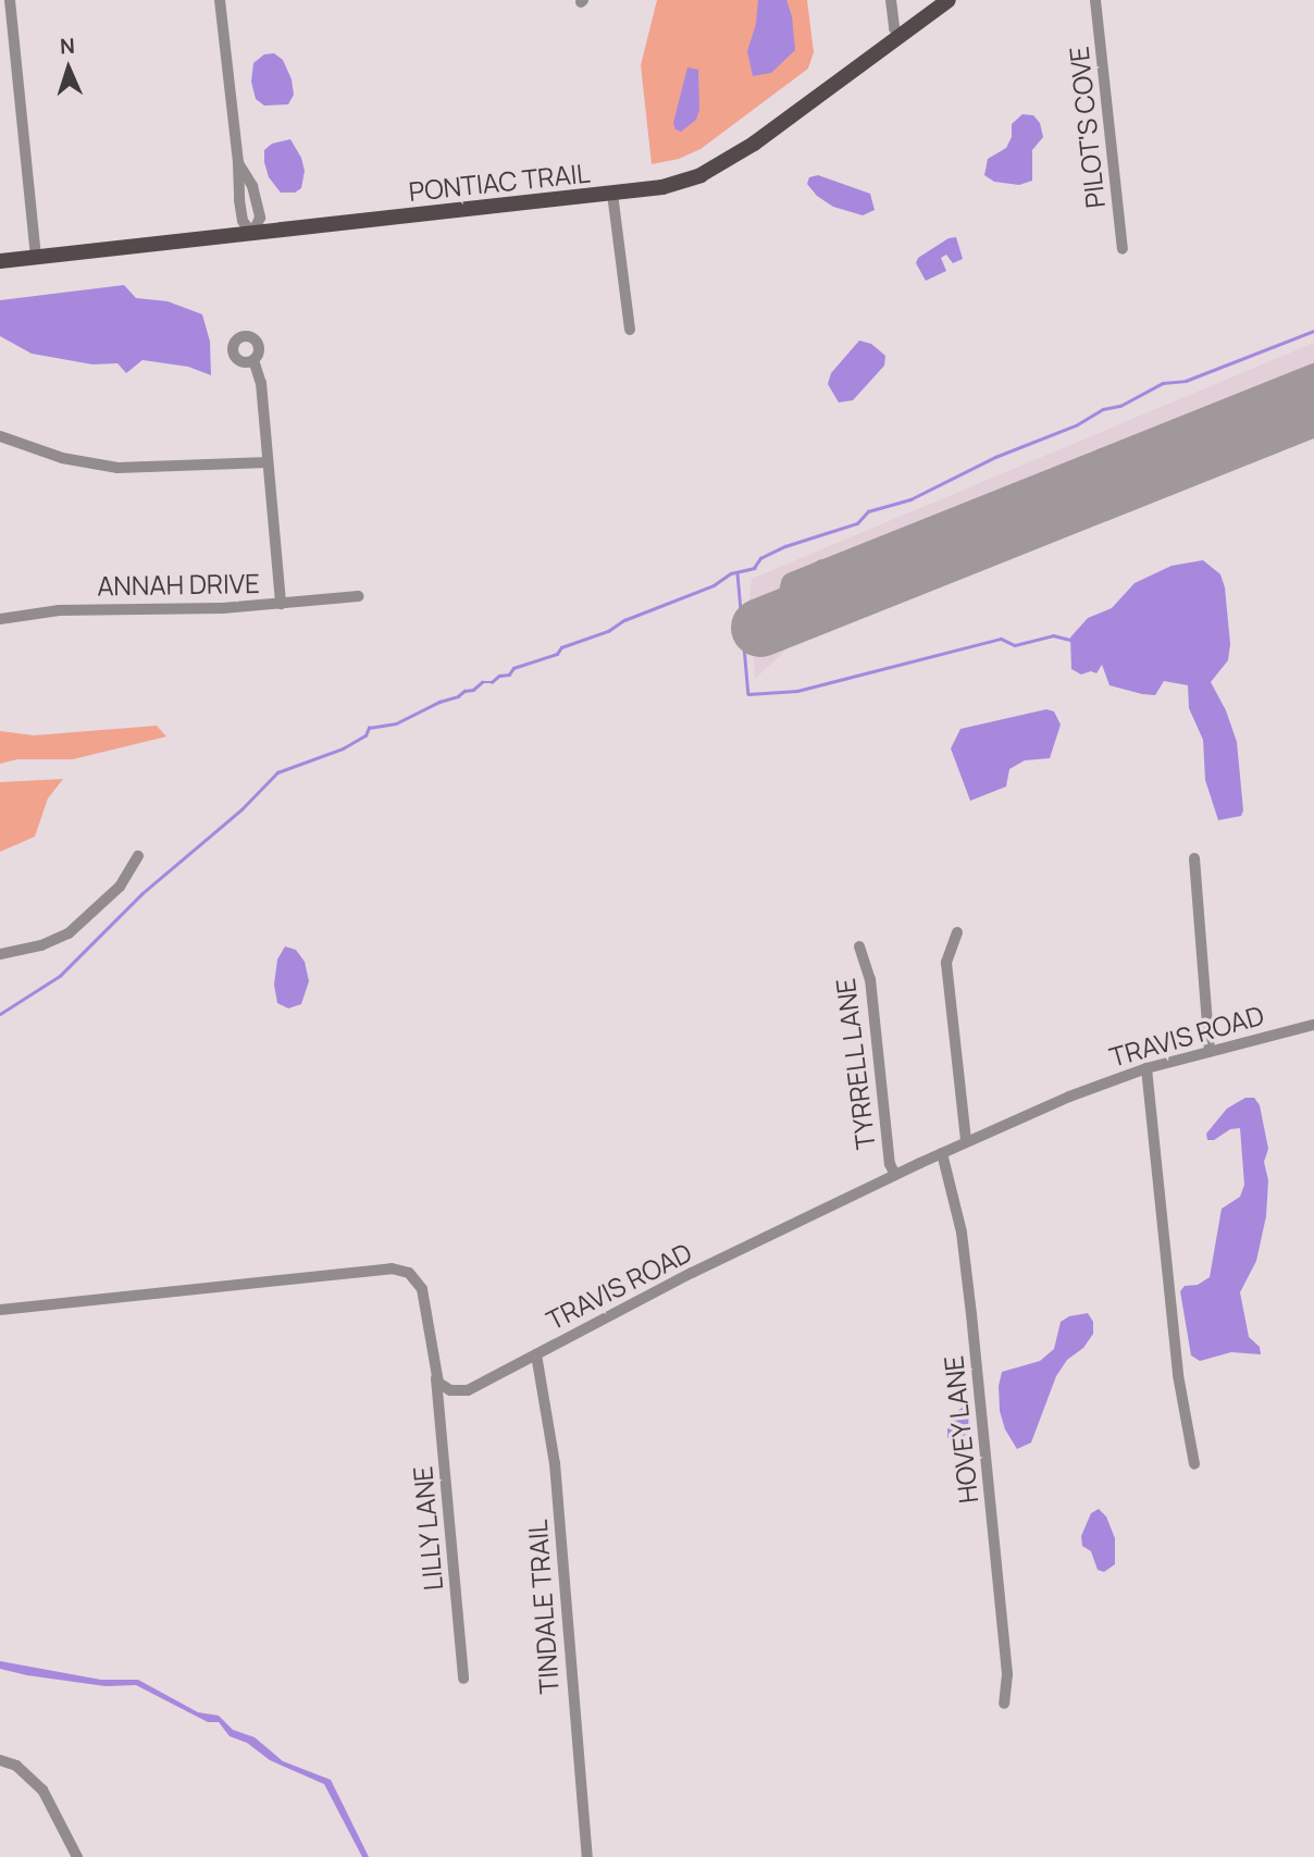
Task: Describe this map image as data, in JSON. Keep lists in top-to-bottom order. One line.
{"streets":{"main road":["PONTIAC TRAIL"],"street":["PILOT'S COVE","ANNAH DRIVE","TRAVIS ROAD","TYRRELL LANE","HOVEY LANE","LILLY LANE","TINDALE TRAIL"]},"crossings":[["TRAVIS ROAD","TYRRELL LANE"],["TRAVIS ROAD","HOVEY LANE"],["TRAVIS ROAD","LILLY LANE"],["TRAVIS ROAD","TINDALE TRAIL"]],"north":"top"}
